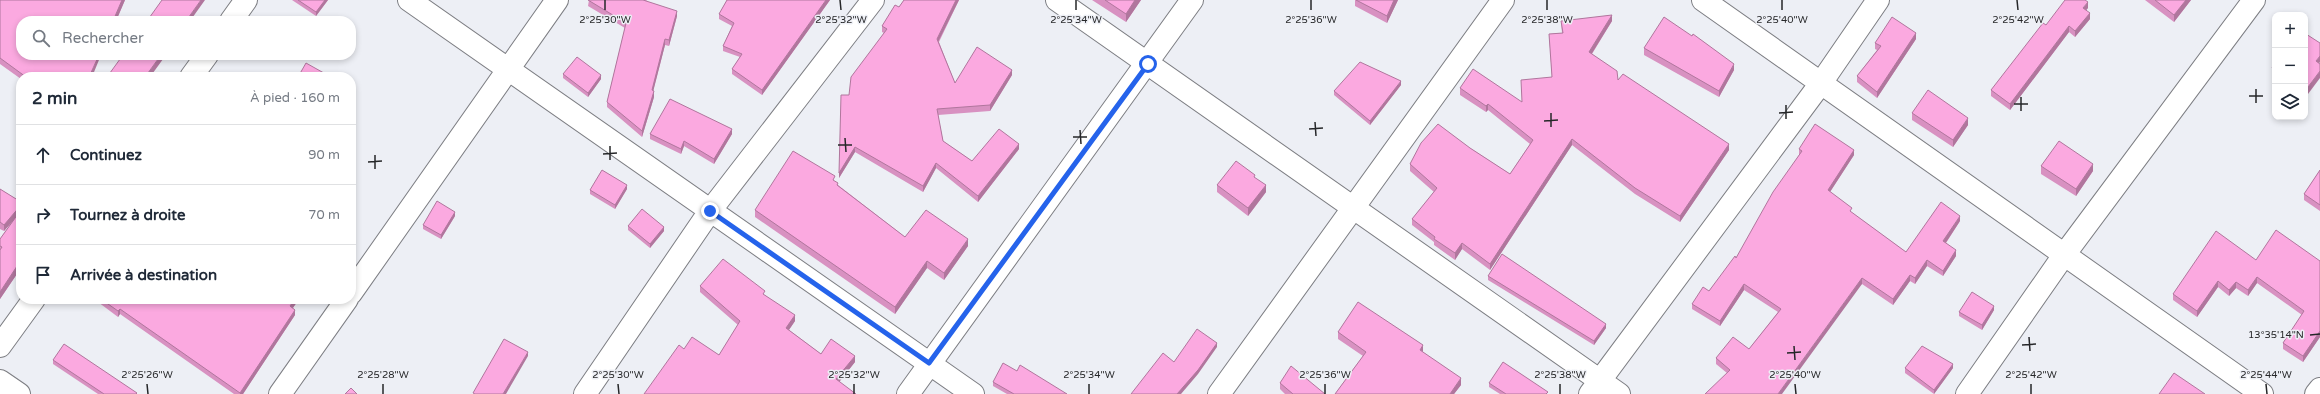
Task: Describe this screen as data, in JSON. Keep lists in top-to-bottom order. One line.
{"page":{"map_buttons":["+","−"],"search":"Rechercher","heading":["2 min","À pied · 160 m"],"list":[["Continuez","90 m"],["Tournez à droite","70 m"],"Arrivée à destination"]},"coordinates":["2°25'30\"W","2°25'32\"W","2°25'34\"W","2°25'36\"W","2°25'38\"W","2°25'40\"W","2°25'42\"W","13°35'14\"N","2°25'26\"W","2°25'28\"W","2°25'44\"W"]}
